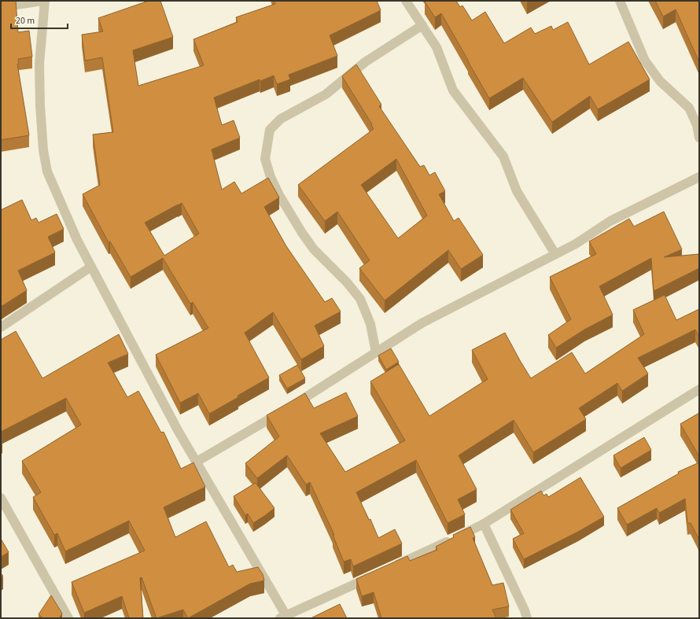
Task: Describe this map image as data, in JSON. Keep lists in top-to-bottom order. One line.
{"scale_bar":"20 m"}
